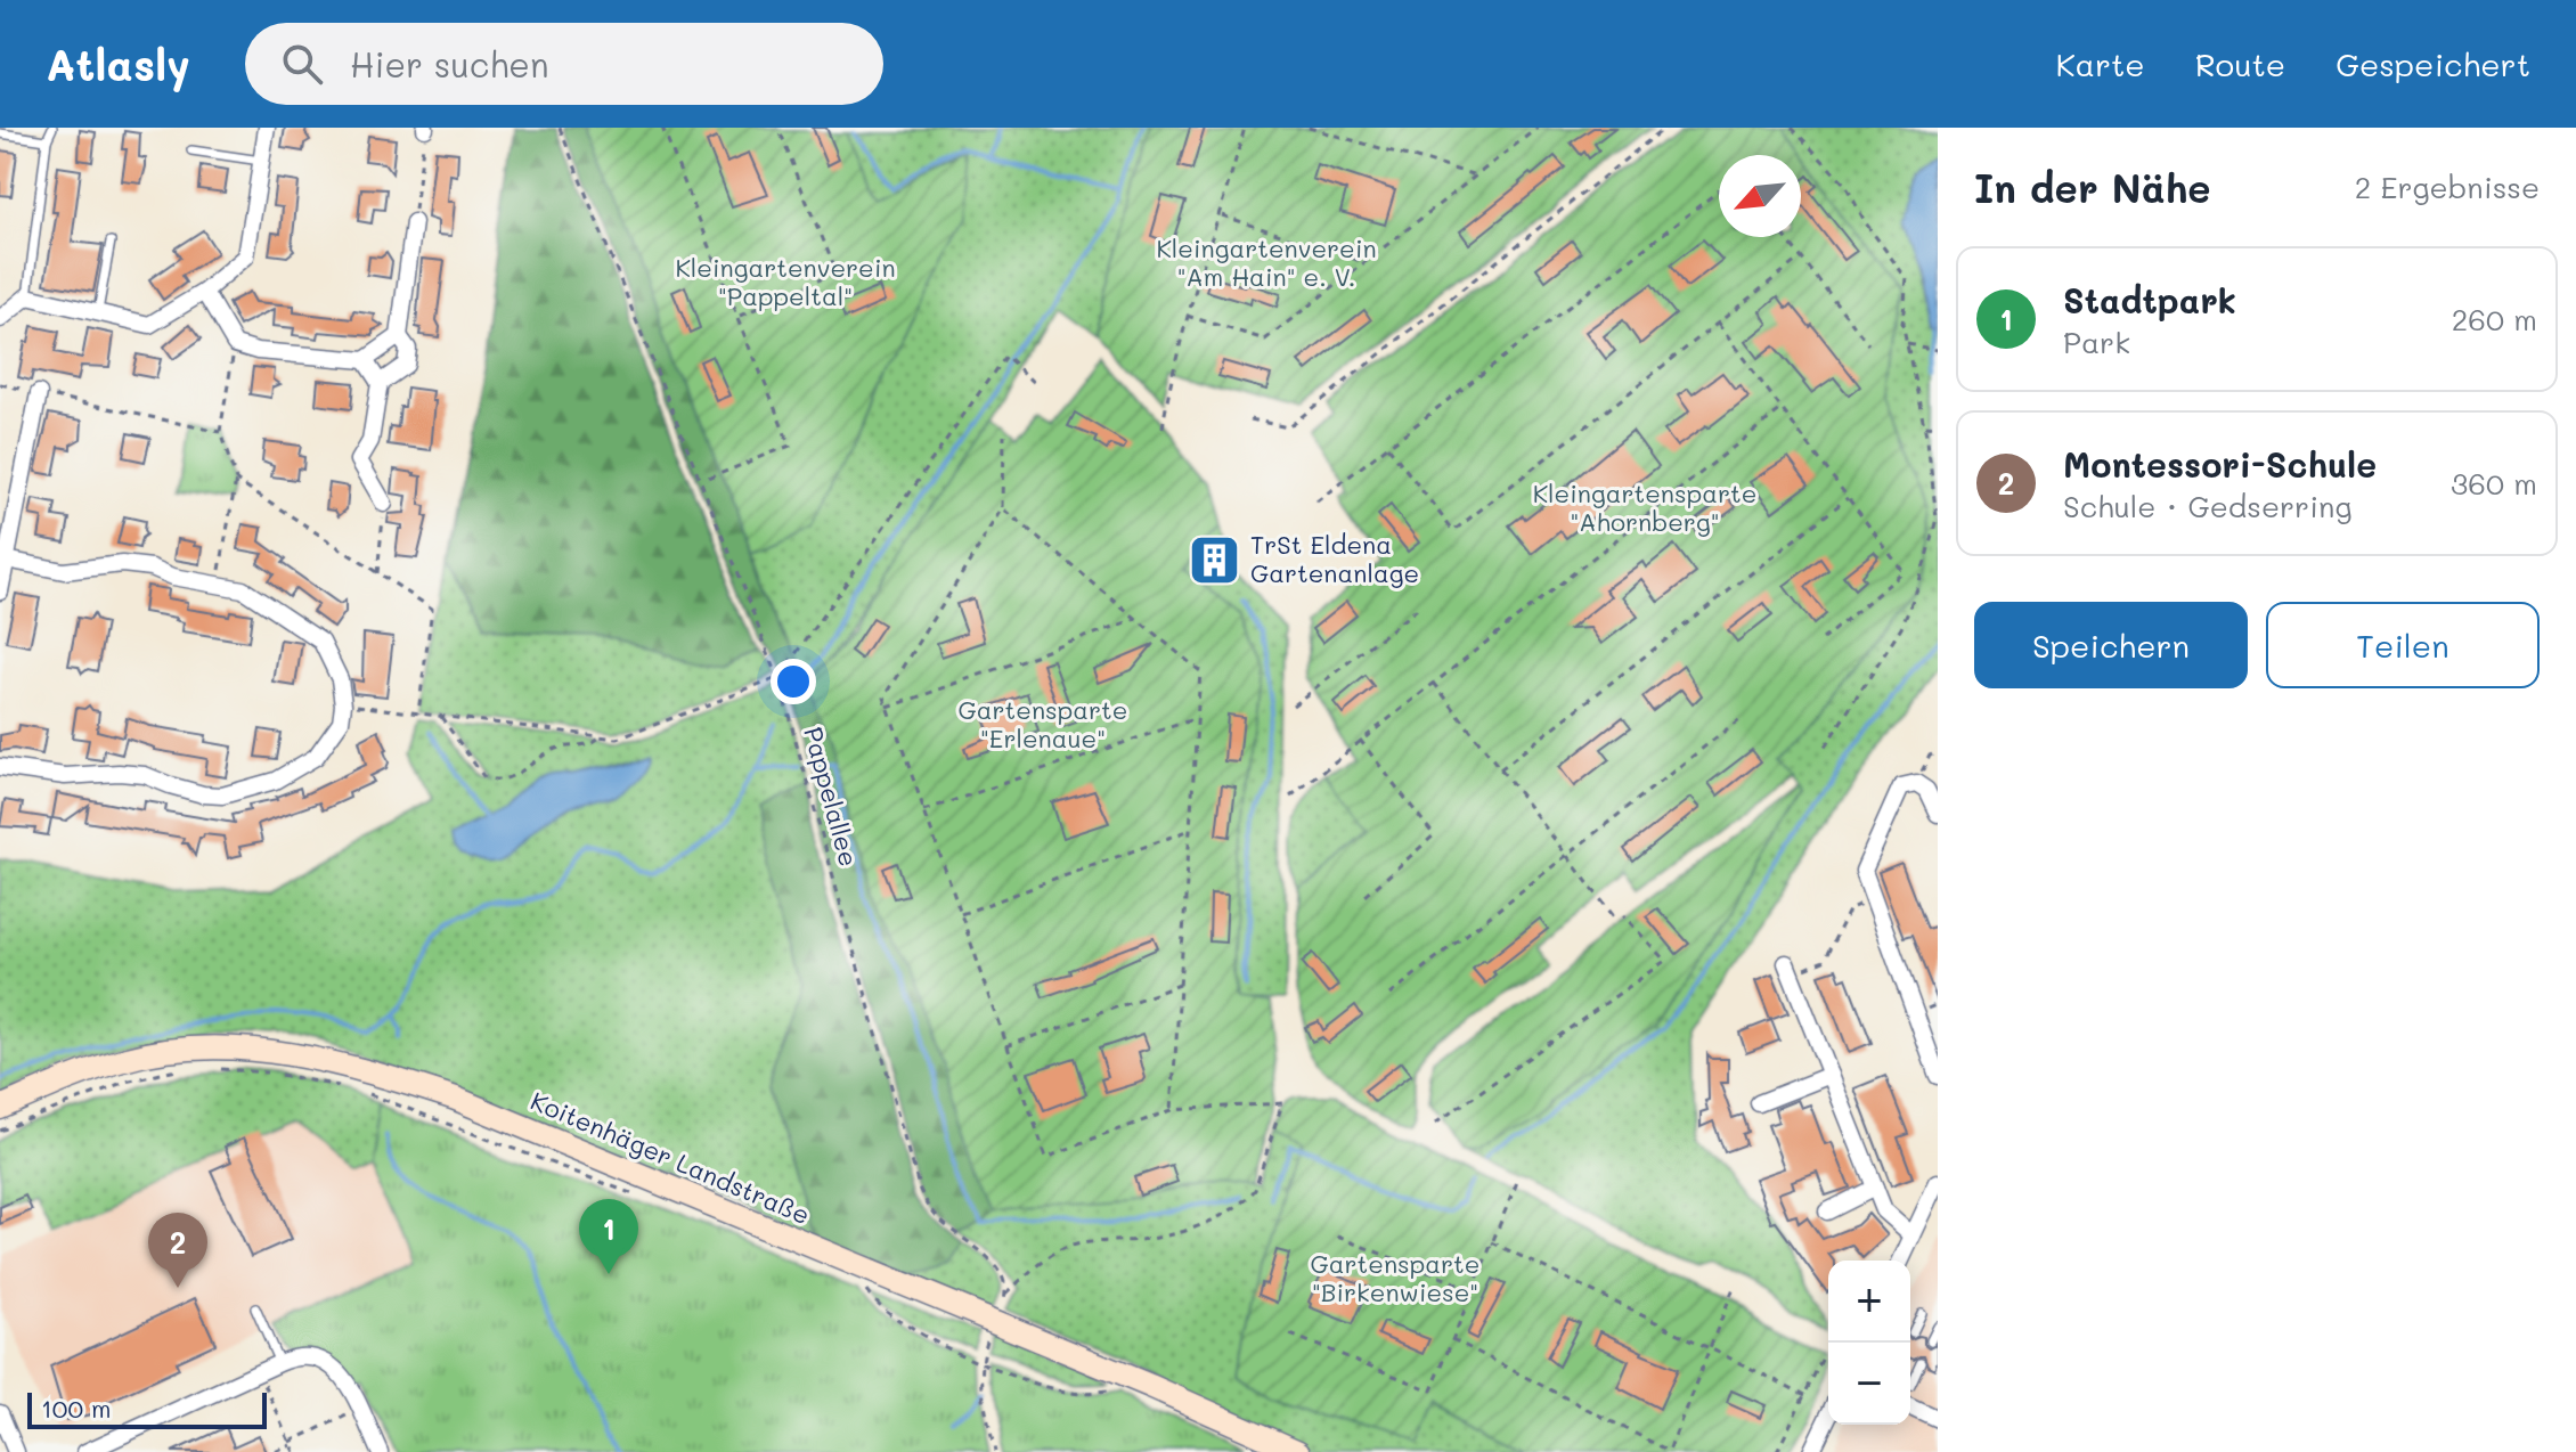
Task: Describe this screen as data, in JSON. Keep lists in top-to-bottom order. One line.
{"streets":{"main road":["Koitenhäger Landstraße"],"path":["Pappelallee"]},"parks":["Kleingartenverein \"Am Hain\" e. V.","Kleingartenverein \"Pappeltal\"","Kleingartensparte \"Ahornberg\"","Gartensparte \"Erlenaue\"","Gartensparte \"Birkenwiese\""],"places":{"building":["TrSt Eldena Gartenanlage"]},"scale_bar":"100 m","north":"bottom left","page":{"header":"Atlasly","search":"Hier suchen","nav":["Karte","Route","Gespeichert"],"heading":["In der Nähe","2 Ergebnisse"],"list":[{"mark":"1","name":"Stadtpark","note":"Park","value":"260 m"},{"mark":"2","name":"Montessori-Schule","note":"Schule · Gedserring","value":"360 m"}],"buttons":["Speichern","Teilen"],"pins":["1","2"],"map_buttons":["+","−"],"scale":"100 m"}}
